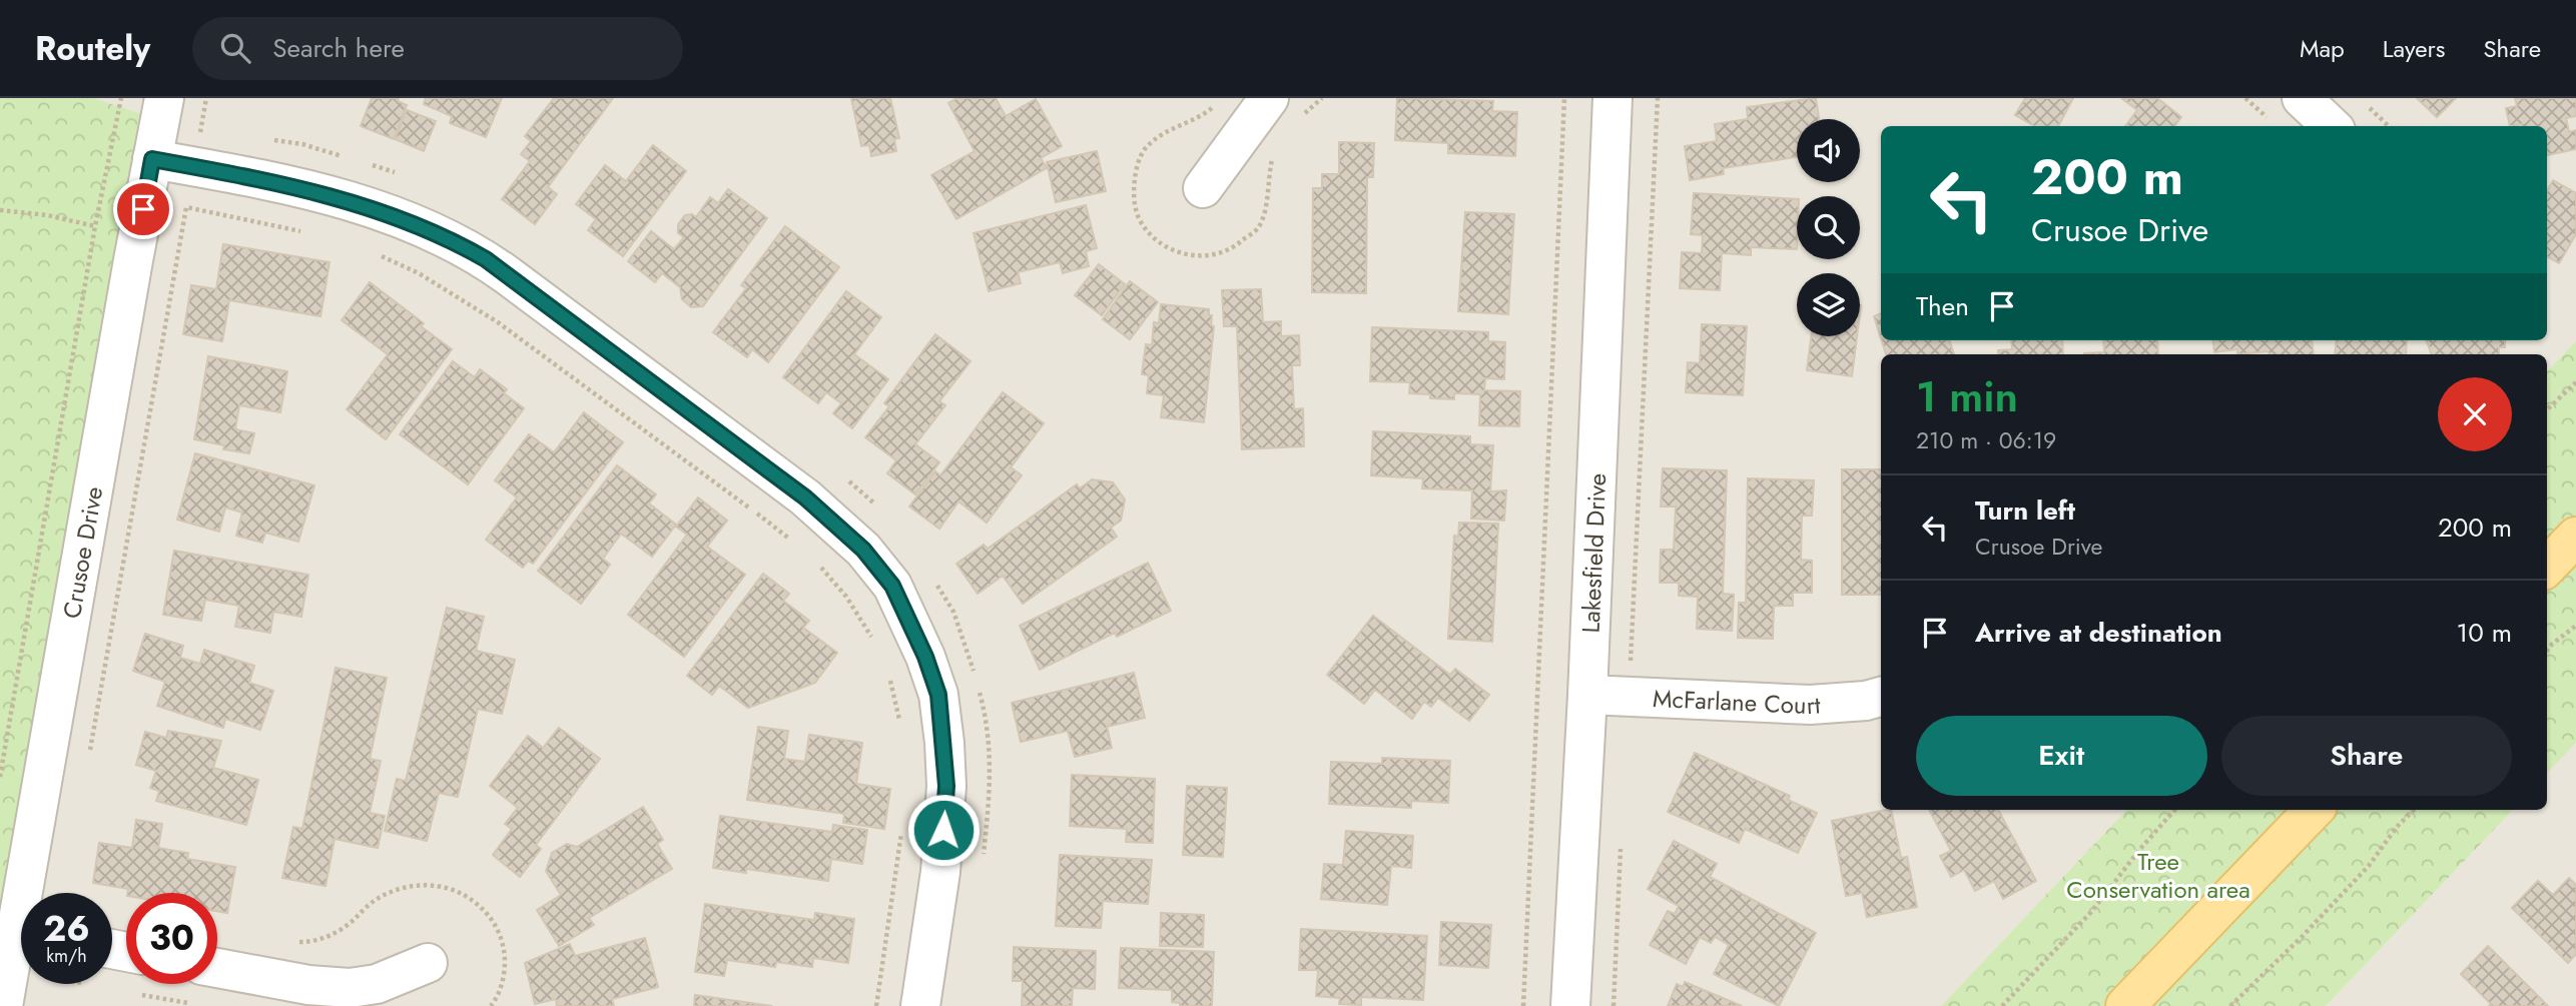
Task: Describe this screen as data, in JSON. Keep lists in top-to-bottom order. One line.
{"streets":{"street":["Crusoe Drive","Lakesfield Drive","McFarlane Court"]},"crossings":[["Lakesfield Drive","McFarlane Court"]],"parks":["Tree Conservation area"],"page":{"header":"Routely","search":"Search here","nav":["Map","Layers","Share"],"turn":["200 m","Crusoe Drive"],"then":"Then","heading":["1 min","210 m · 06:19"],"list":[{"name":"Turn left","note":"Crusoe Drive","value":"200 m"},{"name":"Arrive at destination","value":"10 m"}],"buttons":["Exit","Share"],"speed":"26 km/h","limit":"30"}}
